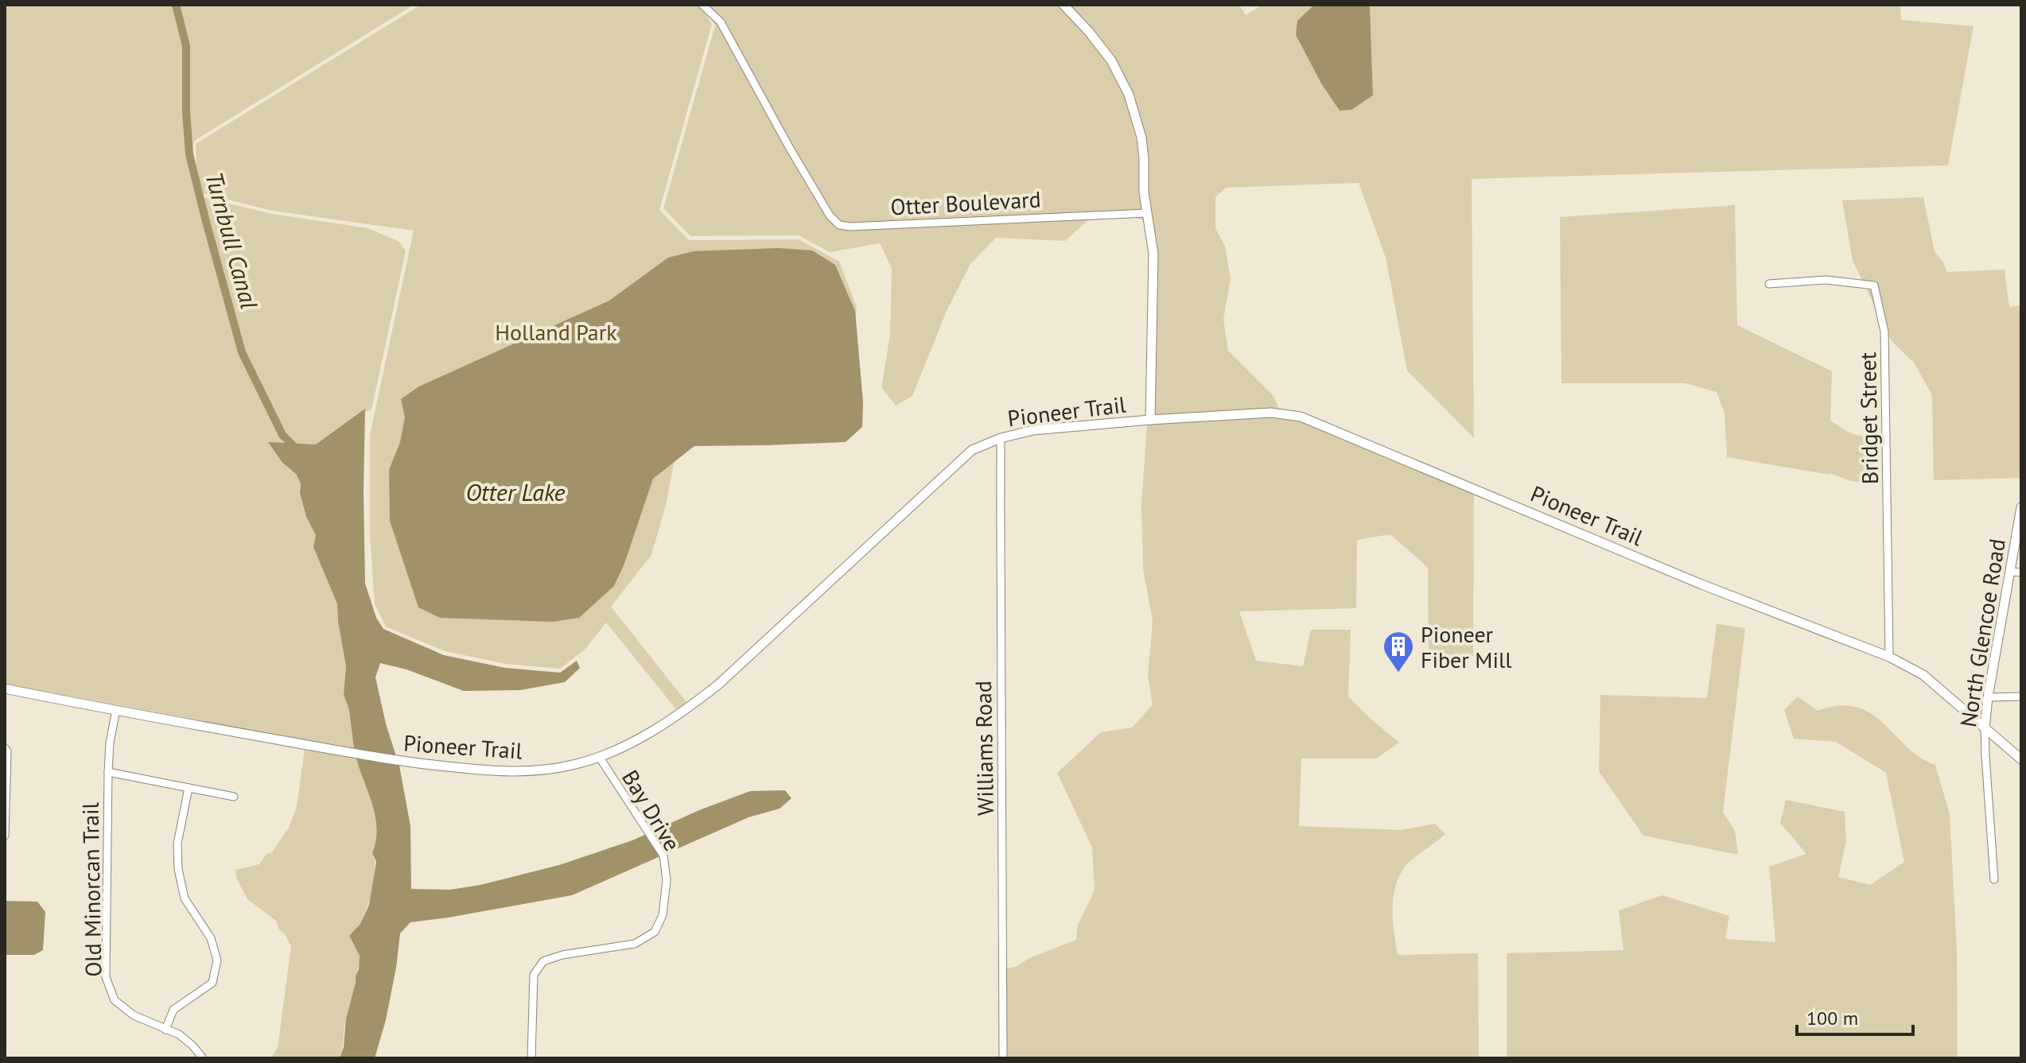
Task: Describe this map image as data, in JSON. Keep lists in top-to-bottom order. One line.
{"streets":{"street":["Otter Boulevard","Pioneer Trail","Bridget Street","North Glencoe Road","Williams Road","Bay Drive","Old Minorcan Trail"]},"crossings":[["Pioneer Trail","Bridget Street"],["Pioneer Trail","North Glencoe Road"],["Pioneer Trail","Williams Road"],["Pioneer Trail","Bay Drive"],["Pioneer Trail","Old Minorcan Trail"]],"water":["Turnbull Canal","Otter Lake"],"parks":["Holland Park"],"places":{"building":["Pioneer Fiber Mill"]},"scale_bar":"100 m"}
